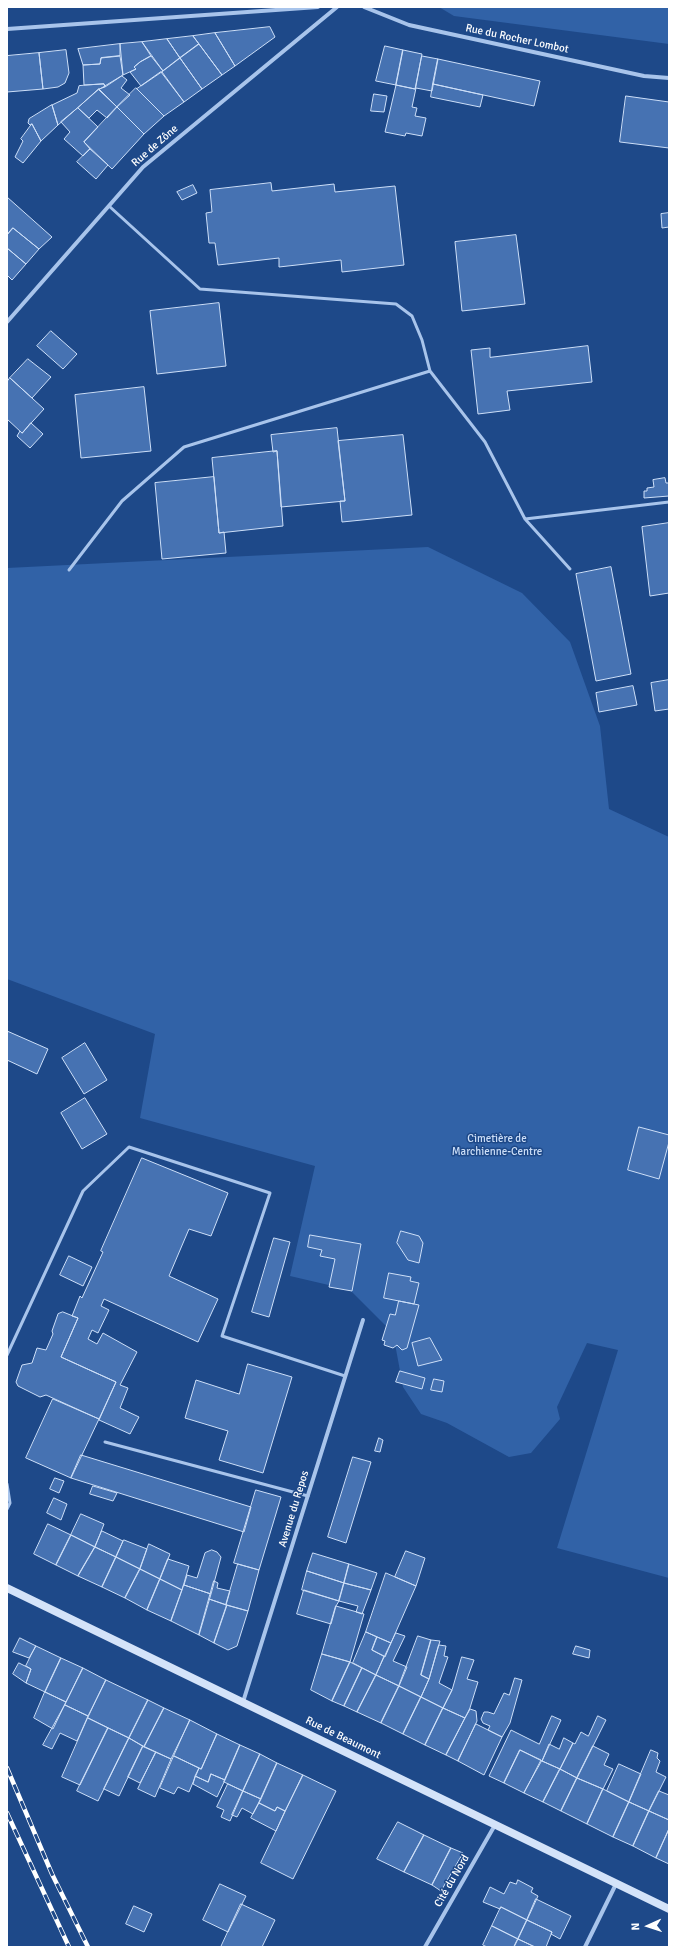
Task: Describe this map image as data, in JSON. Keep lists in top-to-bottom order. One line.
{"streets":{"main road":["Rue de Beaumont"],"street":["Rue du Rocher Lombot","Rue de Zône","Avenue du Repos","Cité du Nord"]},"crossings":[["Avenue du Repos","Rue de Beaumont"],["Rue de Beaumont","Cité du Nord"]],"parks":["Cimetière de Marchienne-Centre"],"north":"left"}
